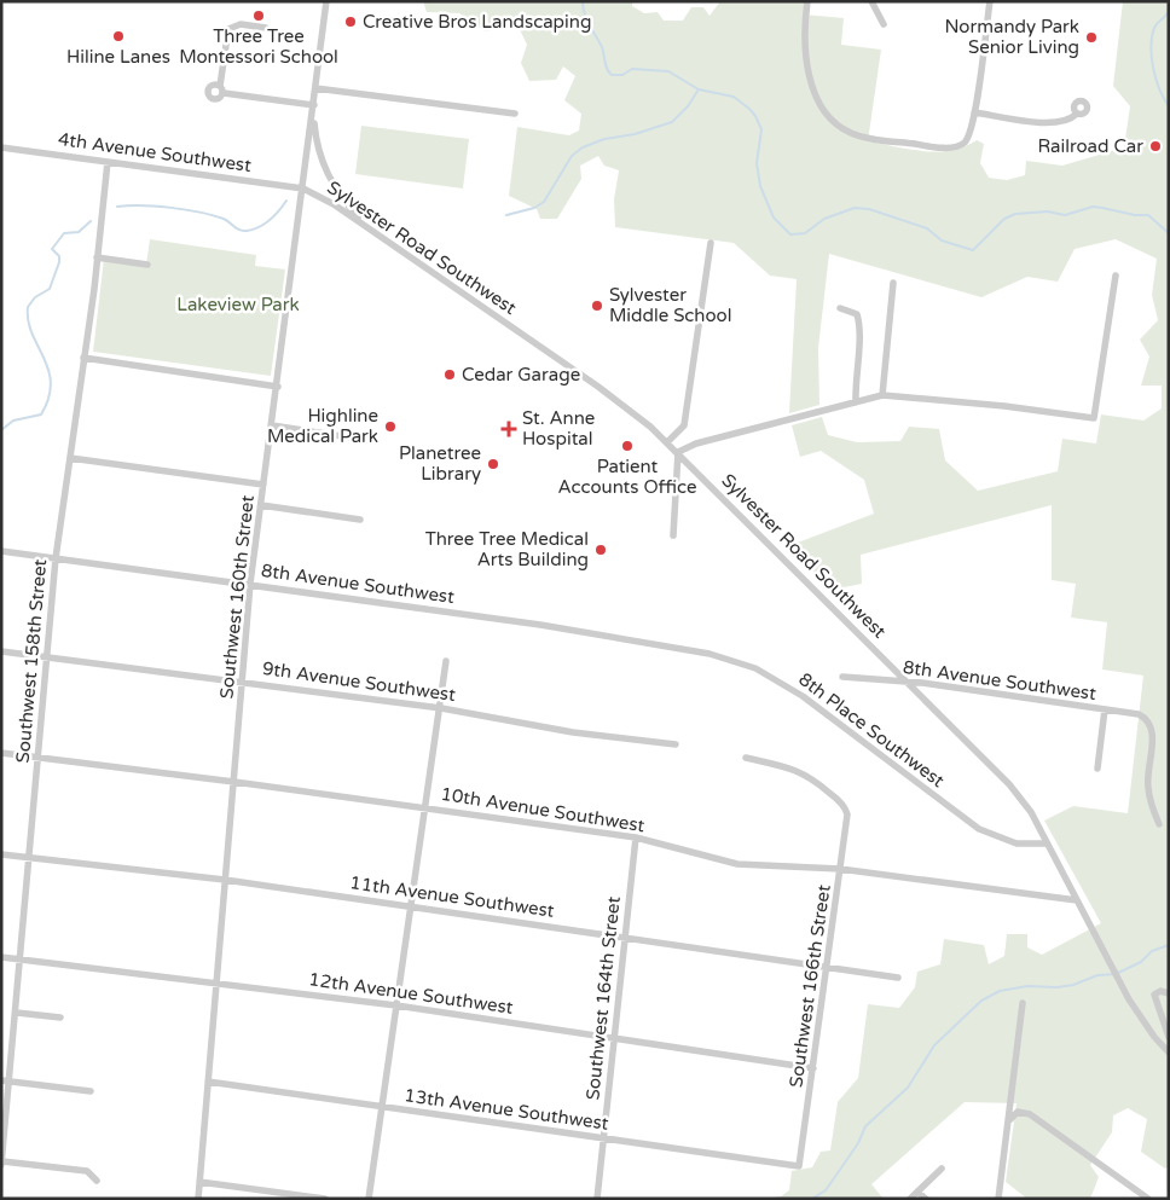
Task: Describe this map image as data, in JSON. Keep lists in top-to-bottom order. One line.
{"streets":{"street":["4th Avenue Southwest","Sylvester Road Southwest","8th Avenue Southwest","Southwest 160th Street","Southwest 158th Street","9th Avenue Southwest","8th Place Southwest","10th Avenue Southwest","11th Avenue Southwest","Southwest 166th Street","12th Avenue Southwest","Southwest 164th Street","13th Avenue Southwest"]},"crossings":[["4th Avenue Southwest","Sylvester Road Southwest"],["4th Avenue Southwest","Southwest 160th Street"],["4th Avenue Southwest","Southwest 158th Street"],["Sylvester Road Southwest","8th Avenue Southwest"],["Sylvester Road Southwest","Southwest 160th Street"],["Sylvester Road Southwest","8th Place Southwest"],["Sylvester Road Southwest","10th Avenue Southwest"],["8th Avenue Southwest","Southwest 160th Street"],["8th Avenue Southwest","Southwest 158th Street"],["8th Avenue Southwest","8th Place Southwest"],["Southwest 160th Street","9th Avenue Southwest"],["Southwest 160th Street","10th Avenue Southwest"],["Southwest 160th Street","11th Avenue Southwest"],["Southwest 160th Street","12th Avenue Southwest"],["Southwest 160th Street","13th Avenue Southwest"],["Southwest 158th Street","9th Avenue Southwest"],["Southwest 158th Street","10th Avenue Southwest"],["Southwest 158th Street","11th Avenue Southwest"],["Southwest 158th Street","12th Avenue Southwest"],["10th Avenue Southwest","Southwest 166th Street"],["10th Avenue Southwest","Southwest 164th Street"],["11th Avenue Southwest","Southwest 166th Street"],["11th Avenue Southwest","Southwest 164th Street"],["Southwest 166th Street","12th Avenue Southwest"],["Southwest 166th Street","13th Avenue Southwest"],["12th Avenue Southwest","Southwest 164th Street"],["Southwest 164th Street","13th Avenue Southwest"]],"parks":["Lakeview Park"],"places":{"other":["Three Tree Montessori School","Creative Bros Landscaping","Hiline Lanes","Normandy Park Senior Living","Railroad Car","Sylvester Middle School","Cedar Garage","Highline Medical Park","Patient Accounts Office","Planetree Library","Three Tree Medical Arts Building"],"health":["St. Anne Hospital"]}}
